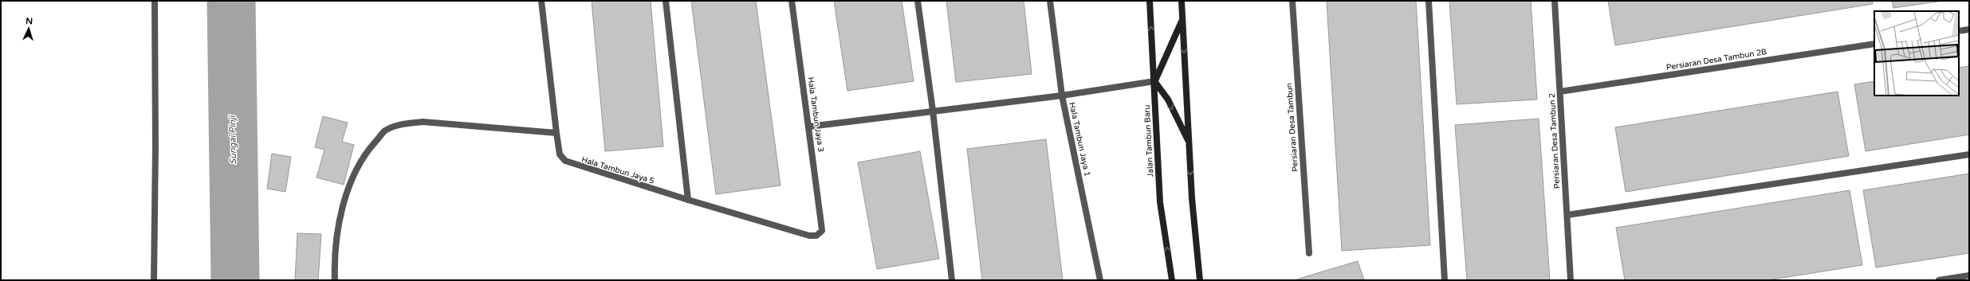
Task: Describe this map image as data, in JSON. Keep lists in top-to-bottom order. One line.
{"streets":{"main road":["Jalan Tambun Baru"],"street":["Persiaran Desa Tambun 2B","Hala Tambun Jaya 3","Persiaran Desa Tambun","Hala Tambun Jaya 1","Persiaran Desa Tambun 2","Hala Tambun Jaya 5"]},"crossings":[["Persiaran Desa Tambun 2B","Persiaran Desa Tambun 2"],["Hala Tambun Jaya 3","Hala Tambun Jaya 5"]],"water":["Sungai Pinji"],"north":"top"}
